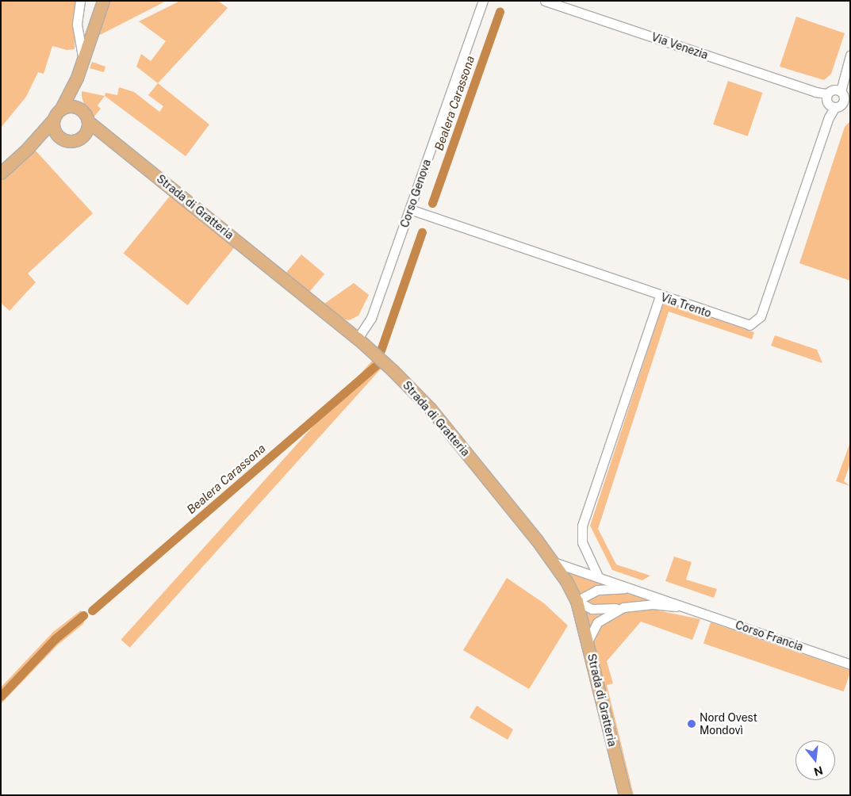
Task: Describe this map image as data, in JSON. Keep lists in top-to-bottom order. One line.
{"streets":{"main road":["Strada di Gratteria"],"street":["Via Venezia","Corso Genova","Via Trento","Corso Francia"]},"crossings":[["Via Venezia","Via Trento"],["Corso Genova","Strada di Gratteria"],["Corso Genova","Via Trento"],["Strada di Gratteria","Corso Francia"]],"water":["Bealera Carassona"],"places":["Nord Ovest Mondovì"],"north":"bottom"}
